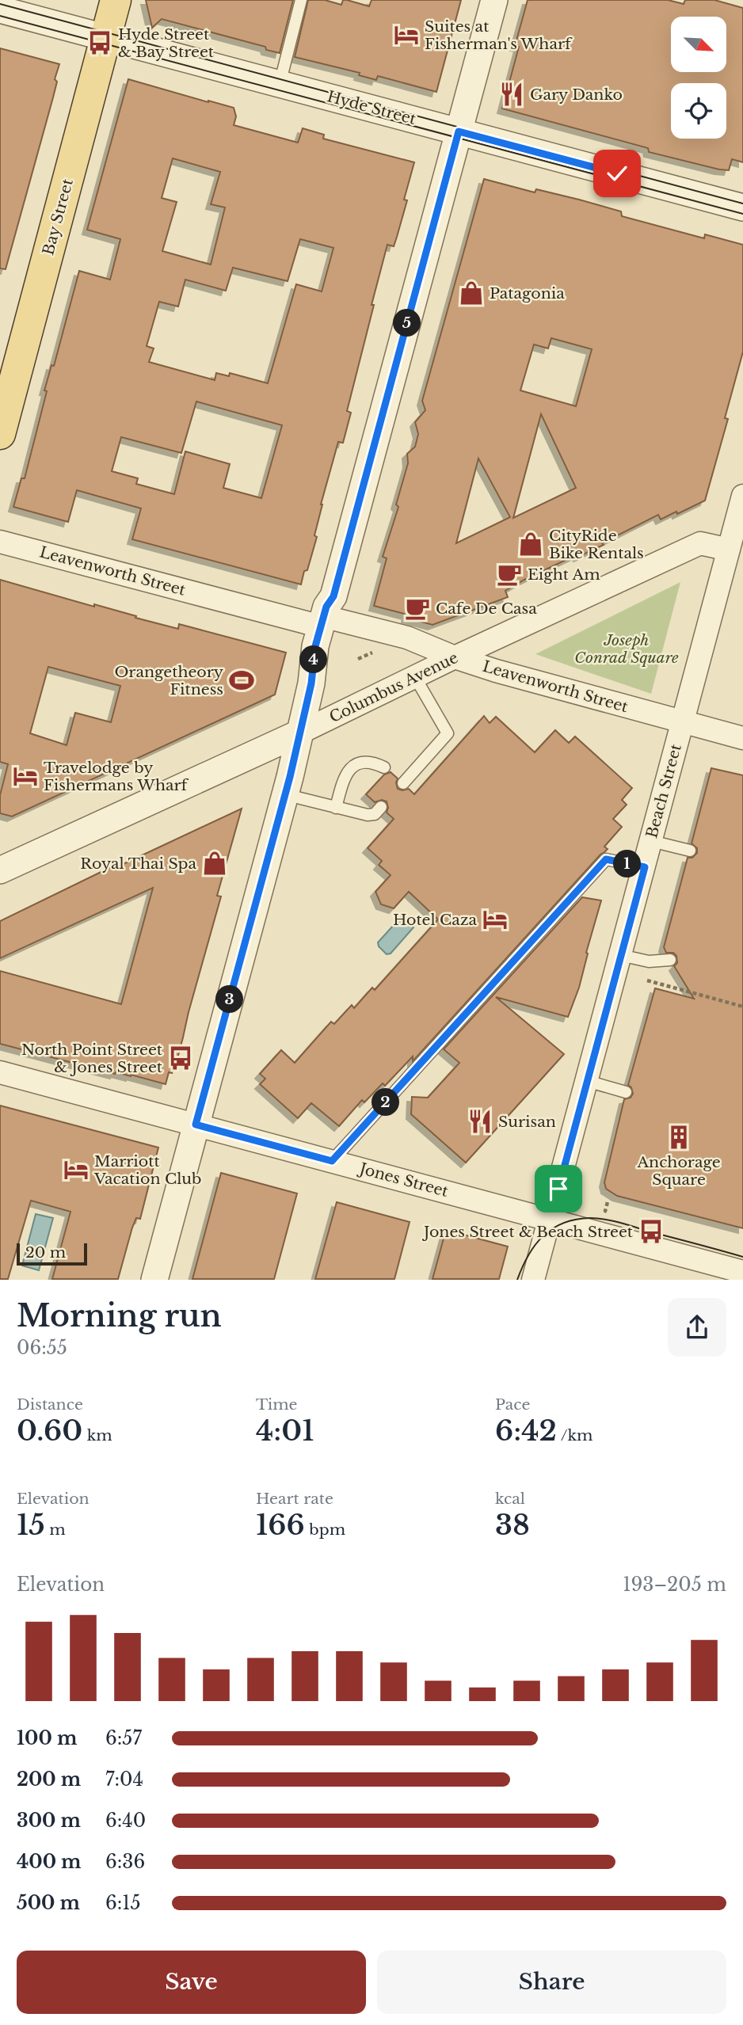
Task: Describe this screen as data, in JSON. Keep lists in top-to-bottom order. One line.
{"streets":{"main road":["Bay Street"],"street":["Hyde Street","Leavenworth Street","Columbus Avenue","Beach Street","Jones Street"]},"crossings":[["Hyde Street","Bay Street"],["Leavenworth Street","Columbus Avenue"],["Leavenworth Street","Beach Street"],["Columbus Avenue","Beach Street"],["Beach Street","Jones Street"]],"parks":["Joseph Conrad Square"],"places":{"hotel":["Suites at Fisherman's Wharf","Travelodge by Fishermans Wharf","Hotel Caza","Marriott Vacation Club"],"bus stop":["Hyde Street & Bay Street","North Point Street & Jones Street","Jones Street & Beach Street"],"restaurant":["Gary Danko","Surisan"],"shop":["Patagonia","CityRide Bike Rentals","Royal Thai Spa"],"cafe":["Eight Am","Cafe De Casa"],"sports":["Orangetheory Fitness"],"building":["Anchorage Square"]},"scale_bar":"20 m","north":"bottom right","page":{"pins":["5","4","1","3","2"],"scale":"20 m","heading":["Morning run","06:55"],"stats":[["Distance","0.60 km"],["Time","4:01"],["Pace","6:42 /km"],["Elevation","15 m"],["Heart rate","166 bpm"],["kcal","38"]],"chart":["Elevation","193–205 m"],"list":[{"name":"100 m","note":"6:57"},{"name":"200 m","note":"7:04"},{"name":"300 m","note":"6:40"},{"name":"400 m","note":"6:36"},{"name":"500 m","note":"6:15"}],"buttons":["Save","Share"]}}
